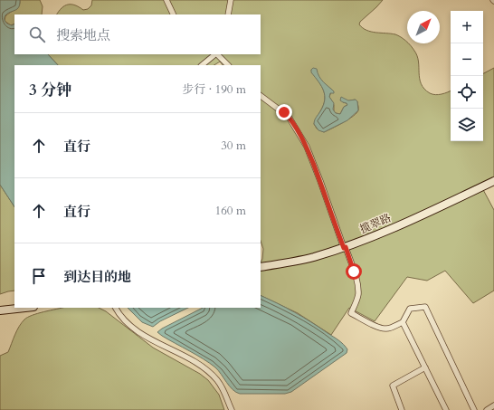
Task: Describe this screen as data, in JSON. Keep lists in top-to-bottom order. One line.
{"streets":{"street":["揽翠路"]},"north":"top right","page":{"map_buttons":["+","−"],"search":"搜索地点","heading":["3 分钟","步行 · 190 m"],"list":[["直行","30 m"],["直行","160 m"],"到达目的地"]}}
